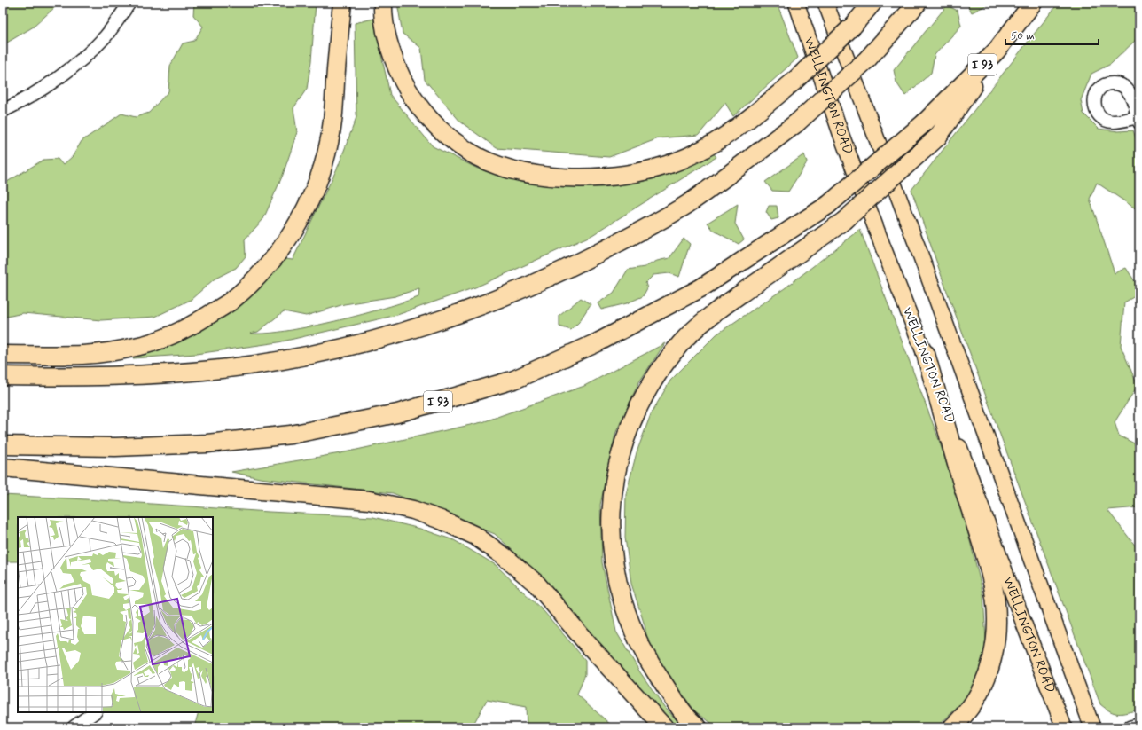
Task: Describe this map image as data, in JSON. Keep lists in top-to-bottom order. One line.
{"streets":{"highway":["I 93"],"main road":["WELLINGTON ROAD"]},"scale_bar":"50 m"}
